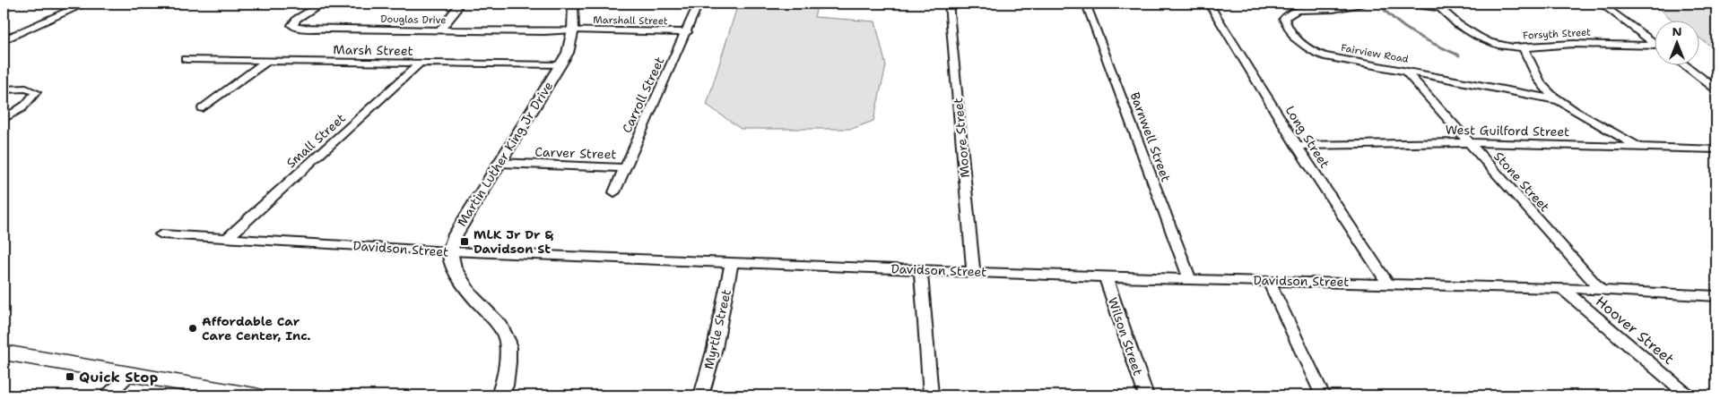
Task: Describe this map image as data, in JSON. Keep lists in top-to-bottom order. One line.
{"streets":{"street":["Douglas Drive","Marshall Street","Forsyth Street","Marsh Street","Fairview Road","Carroll Street","West Guilford Street","Barnwell Street","Long Street","Moore Street","Small Street","Carver Street","Martin Luther King Jr Drive","Stone Street","Davidson Street","Myrtle Street","Hoover Street","Wilson Street"]},"crossings":[["Douglas Drive","Marshall Street"],["Douglas Drive","Martin Luther King Jr Drive"],["Marshall Street","Carroll Street"],["Marshall Street","Martin Luther King Jr Drive"],["Marsh Street","Small Street"],["Marsh Street","Martin Luther King Jr Drive"],["Fairview Road","Stone Street"],["Carroll Street","Carver Street"],["West Guilford Street","Long Street"],["West Guilford Street","Stone Street"],["Barnwell Street","Davidson Street"],["Long Street","Davidson Street"],["Moore Street","Davidson Street"],["Small Street","Davidson Street"],["Carver Street","Martin Luther King Jr Drive"],["Martin Luther King Jr Drive","Davidson Street"],["Stone Street","Davidson Street"],["Davidson Street","Myrtle Street"],["Davidson Street","Hoover Street"],["Davidson Street","Wilson Street"]],"places":{"transit":["MLK Jr Dr & Davidson St","Quick Stop"],"other":["Affordable Car Care Center, Inc."]},"north":"top"}
